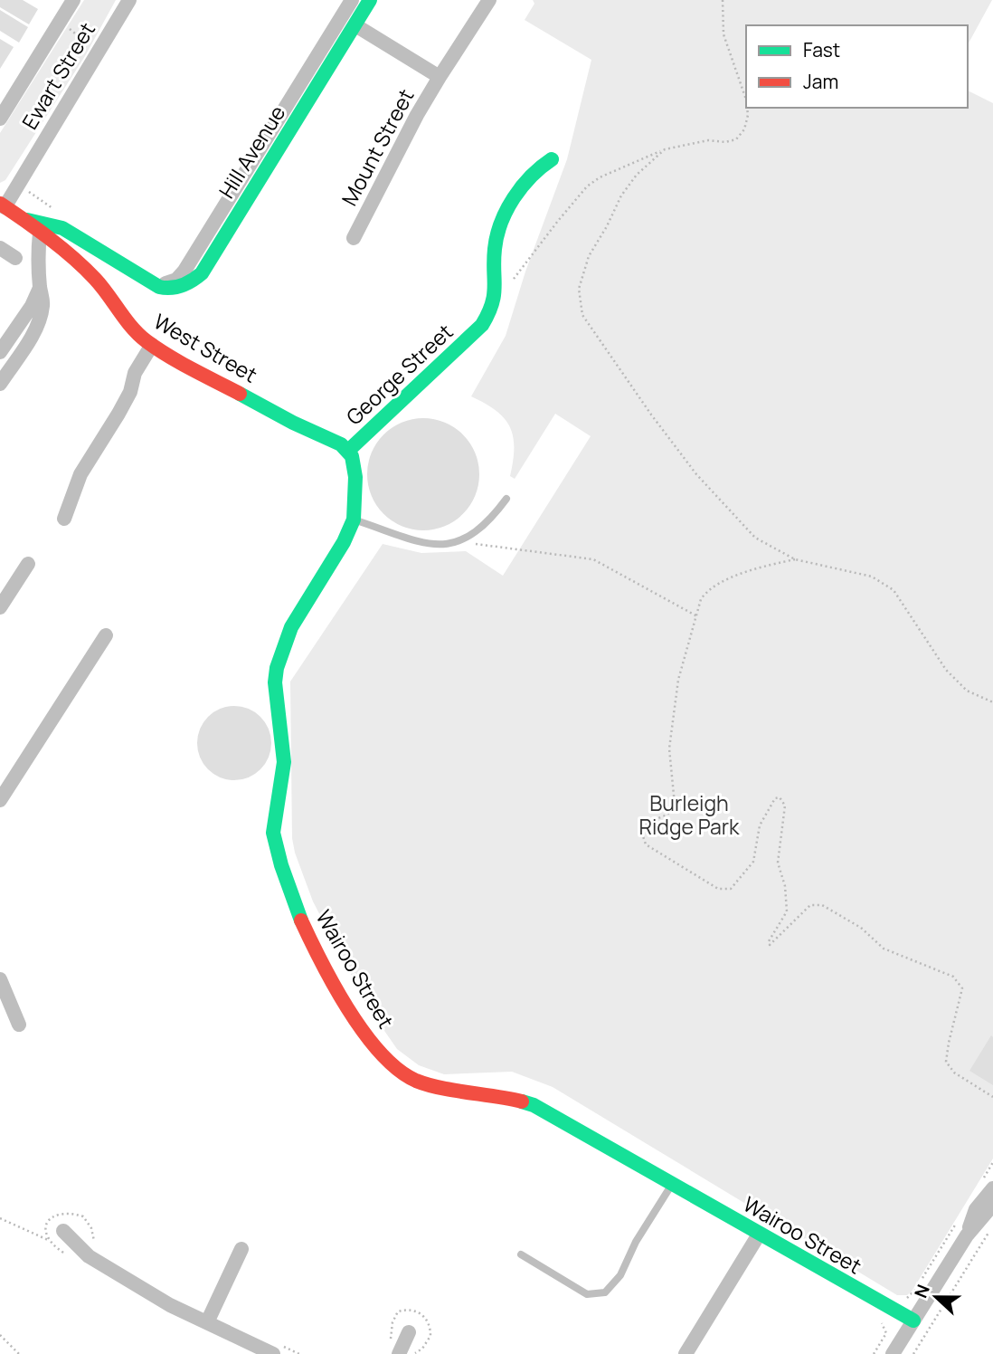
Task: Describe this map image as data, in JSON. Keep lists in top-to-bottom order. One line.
{"streets":{"street":["Ewart Street","Mount Street","Hill Avenue","West Street","George Street","Wairoo Street"]},"crossings":[["Ewart Street","West Street"],["Mount Street","Hill Avenue"],["Hill Avenue","West Street"],["West Street","George Street"],["George Street","Wairoo Street"]],"parks":["Burleigh Ridge Park"],"legend":["Fast","Jam"],"north":"left"}
